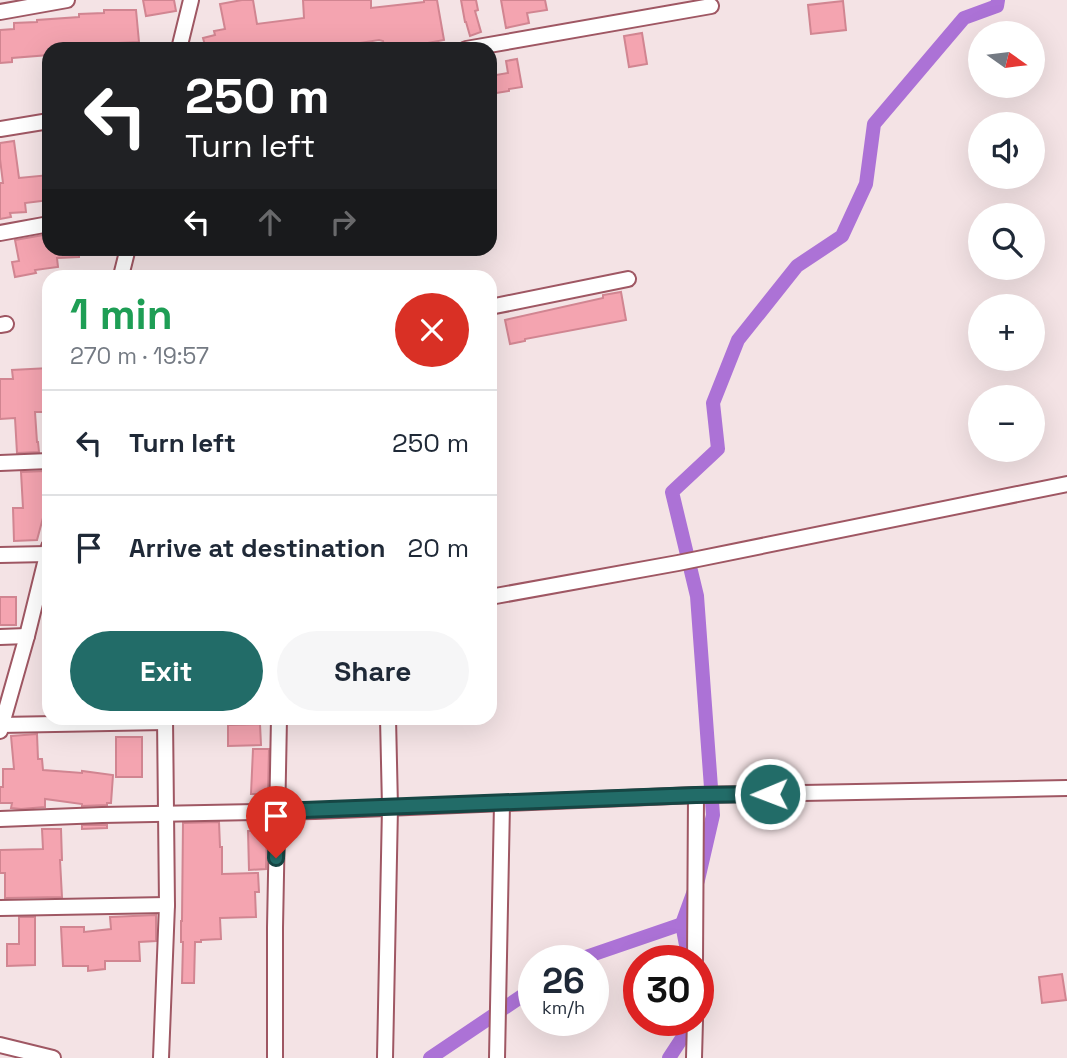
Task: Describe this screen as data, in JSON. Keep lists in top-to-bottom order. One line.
{"north":"right","page":{"map_buttons":["+","−"],"turn":["250 m","Turn left"],"heading":["1 min","270 m · 19:57"],"list":[{"name":"Turn left","value":"250 m"},{"name":"Arrive at destination","value":"20 m"}],"buttons":["Exit","Share"],"speed":"26 km/h","limit":"30"}}
